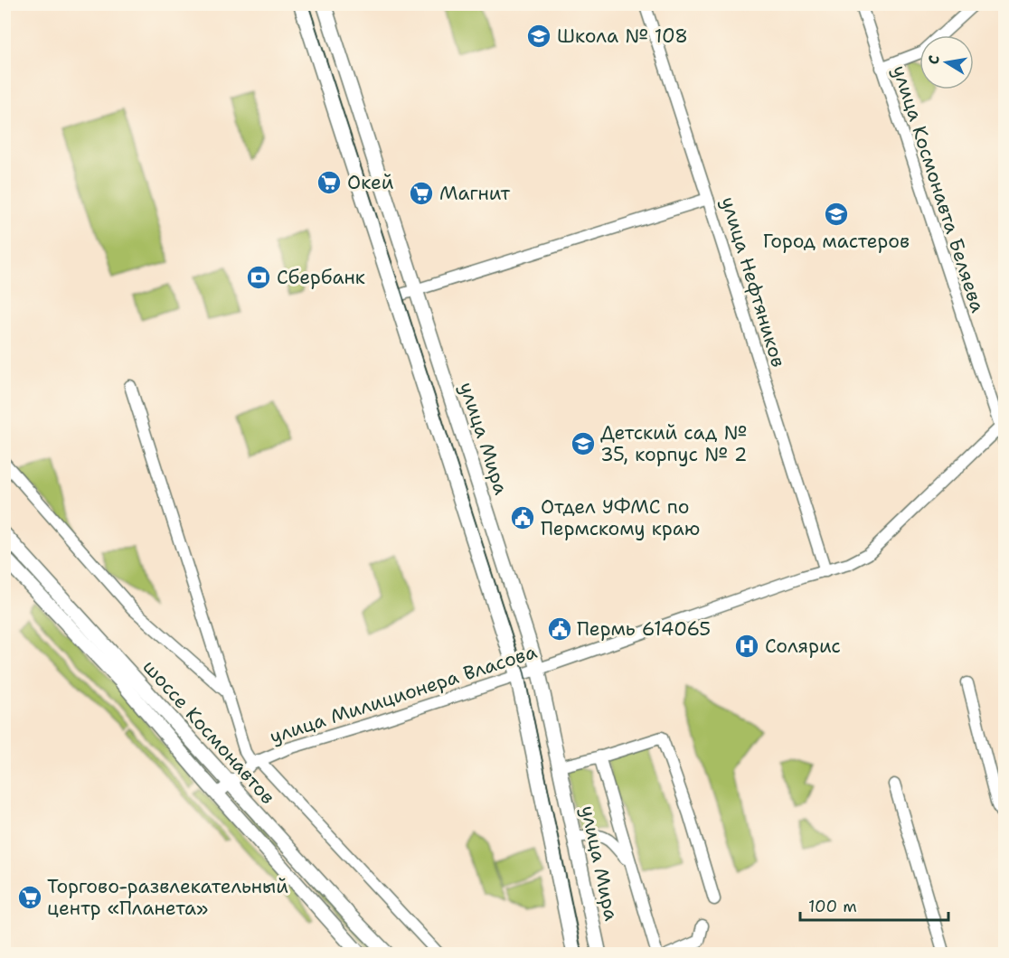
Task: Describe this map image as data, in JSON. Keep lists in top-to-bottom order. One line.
{"streets":{"main road":["улица Мира","шоссе Космонавтов"],"street":["улица Космонавта Беляева","улица Нефтяников","улица Милиционера Власова"]},"crossings":[["улица Космонавта Беляева","улица Милиционера Власова"],["улица Нефтяников","улица Милиционера Власова"],["улица Мира","улица Милиционера Власова"],["улица Милиционера Власова","шоссе Космонавтов"]],"places":{"school or university":["Школа № 108","Город мастеров","Детский сад № 35, корпус № 2"],"supermarket":["Окей","Магнит","Торгово-развлекательный центр «Планета»"],"bank":["Сбербанк"],"public building":["Отдел УФМС по Пермскому краю","Пермь 614065"],"hospital":["Солярис"]},"scale_bar":"100 m","north":"left"}
